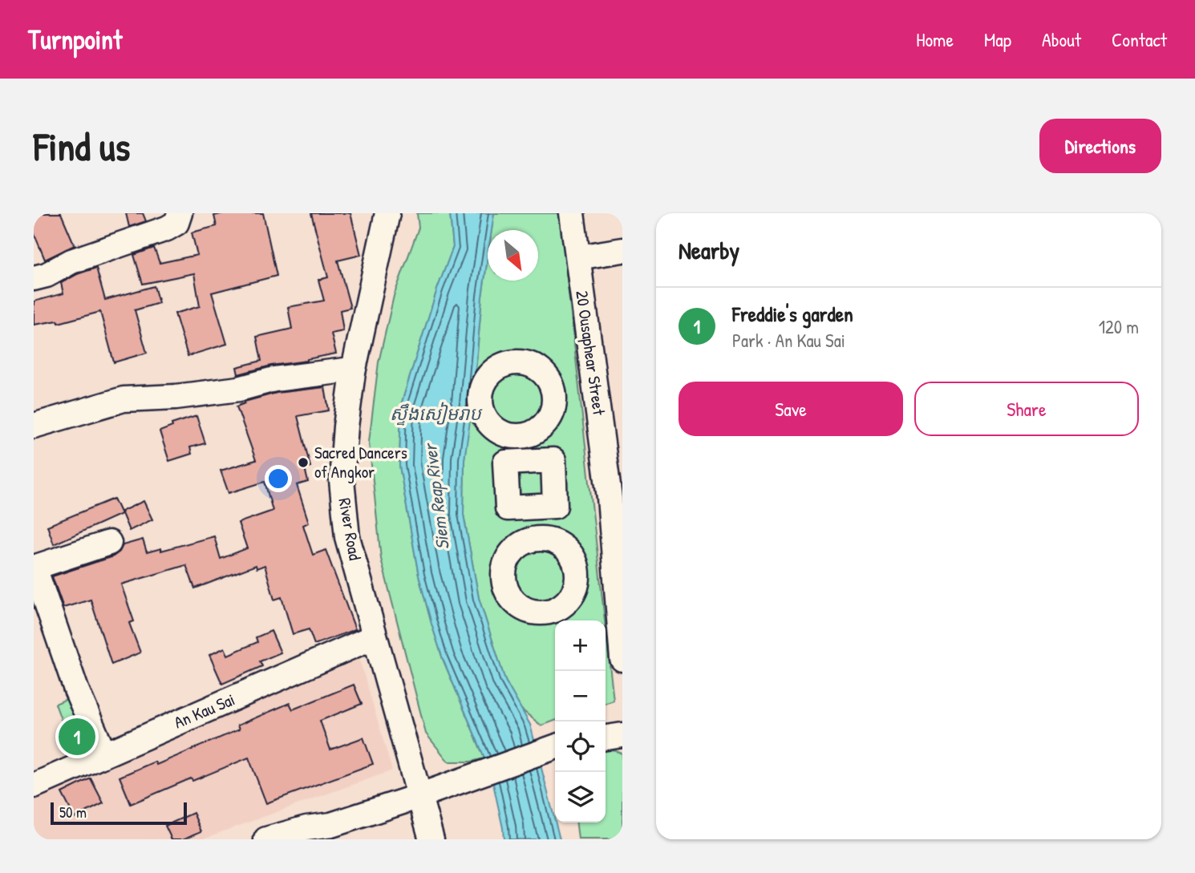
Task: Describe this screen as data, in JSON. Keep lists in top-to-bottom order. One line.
{"streets":{"street":["20 Ousaphear Street","River Road","An Kau Sai"]},"crossings":[["River Road","An Kau Sai"]],"water":["ស្ទឹងសៀមរាប","Siem Reap River"],"places":["Sacred Dancers of Angkor"],"scale_bar":"50 m","north":"bottom right","page":{"header":"Turnpoint","nav":["Home","Map","About","Contact"],"buttons":["Directions",["Save","Share"]],"title":"Find us","heading":"Nearby","list":[{"mark":"1","name":"Freddie's garden","note":"Park · An Kau Sai","value":"120 m"}],"map_buttons":["+","−"],"pins":"1","scale":"50 m"}}
